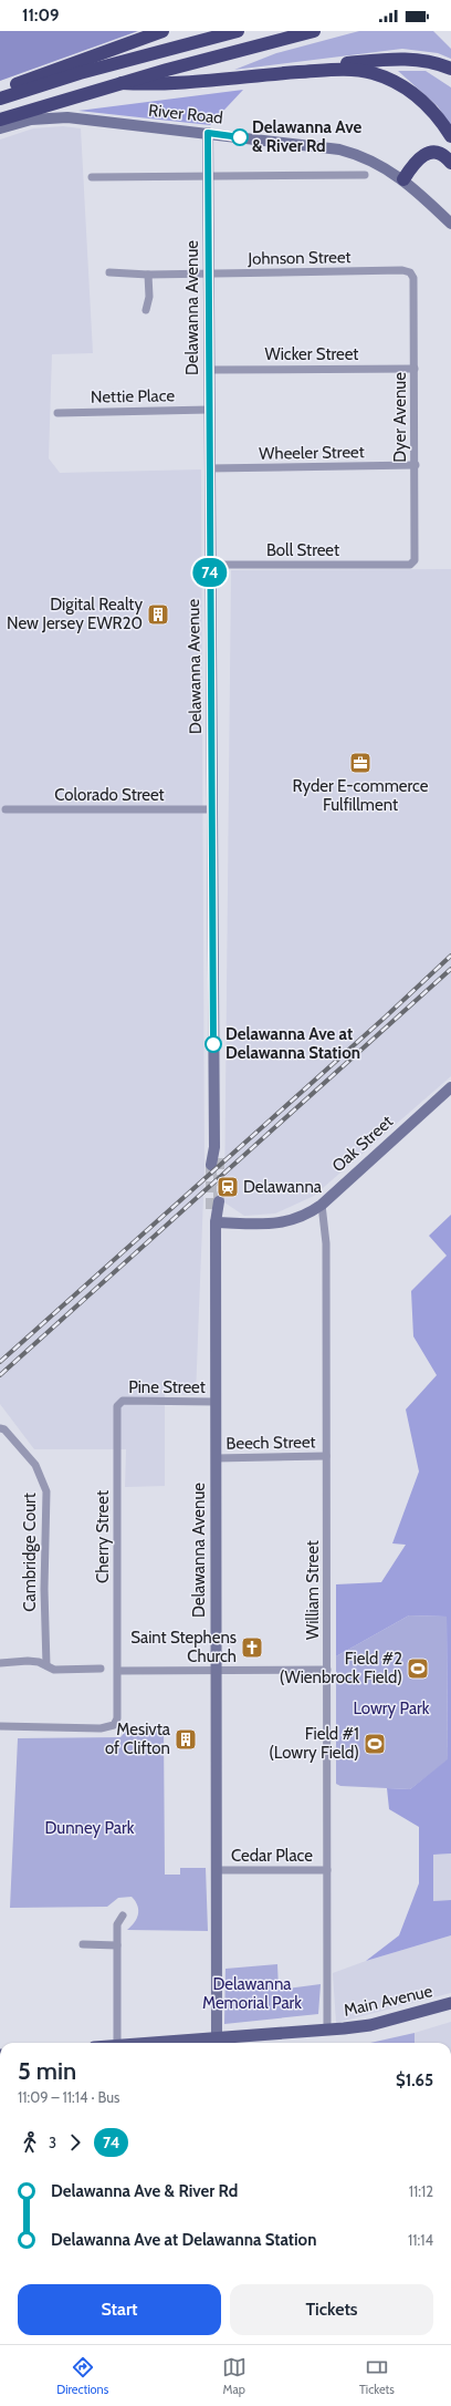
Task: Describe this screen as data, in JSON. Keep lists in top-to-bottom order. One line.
{"streets":{"main road":["Main Avenue"],"street":["River Road","Johnson Street","Delawanna Avenue","Wicker Street","Nettie Place","Dyer Avenue","Wheeler Street","Boll Street","Colorado Street","Oak Street","Pine Street","Beech Street","Cherry Street","Cambridge Court","William Street","Cedar Place"]},"crossings":[["River Road","Delawanna Avenue"],["Johnson Street","Delawanna Avenue"],["Johnson Street","Dyer Avenue"],["Delawanna Avenue","Wicker Street"],["Delawanna Avenue","Nettie Place"],["Delawanna Avenue","Wheeler Street"],["Delawanna Avenue","Boll Street"],["Delawanna Avenue","Colorado Street"],["Delawanna Avenue","Oak Street"],["Delawanna Avenue","Pine Street"],["Delawanna Avenue","Beech Street"],["Delawanna Avenue","Cedar Place"],["Delawanna Avenue","Main Avenue"],["Wicker Street","Dyer Avenue"],["Dyer Avenue","Wheeler Street"],["Dyer Avenue","Boll Street"],["Oak Street","William Street"],["Pine Street","Cherry Street"],["Beech Street","William Street"],["William Street","Cedar Place"],["William Street","Main Avenue"]],"parks":["Lowry Park","Dunney Park","Delawanna Memorial Park"],"places":{"other":["Delawanna Ave & River Rd","Delawanna Ave at Delawanna Station"],"building":["Digital Realty New Jersey EWR20","Mesivta of Clifton"],"office":["Ryder E-commerce Fulfillment"],"station":["Delawanna"],"church":["Saint Stephens Church"],"sports":["Field #2 (Wienbrock Field)","Field #1 (Lowry Field)"]},"lines":["bus line 74"],"page":{"status":"11:09","on_map":"74","heading":["5 min","11:09 – 11:14 · Bus","$1.65"],"legs":["3","74"],"list":[{"name":"Delawanna Ave & River Rd","value":"11:12"},{"name":"Delawanna Ave at Delawanna Station","value":"11:14"}],"buttons":["Start","Tickets"],"tabs":["Directions","Map","Tickets"]}}
